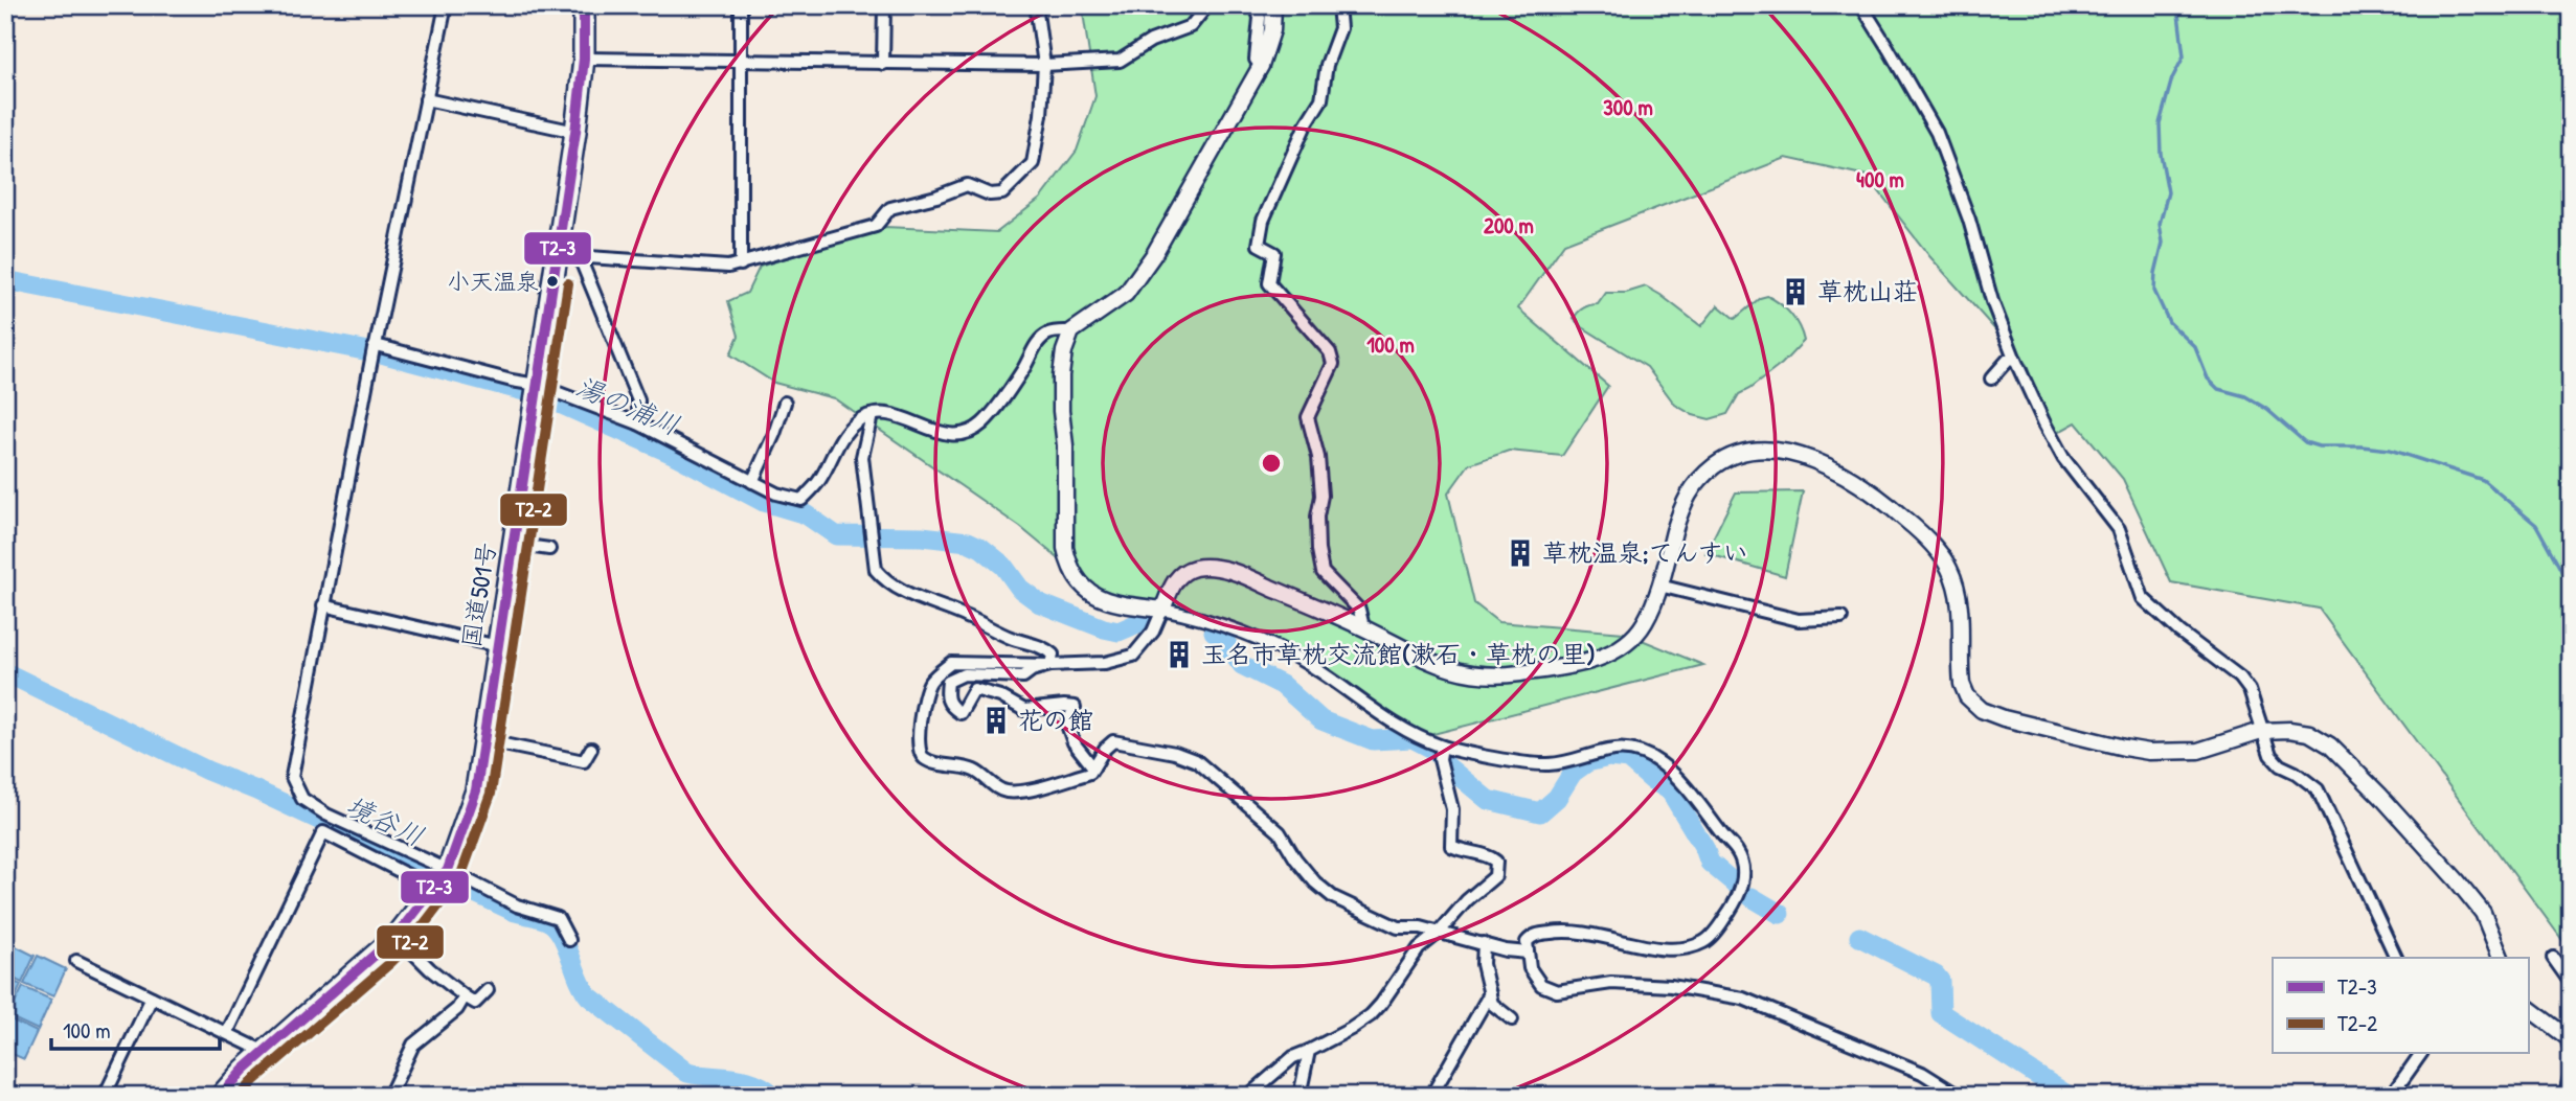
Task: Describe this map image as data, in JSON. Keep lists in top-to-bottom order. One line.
{"streets":{"highway":["国道501号"]},"water":["湯の浦川","境谷川"],"places":{"other":["小天温泉"],"building":["草枕山荘","草枕温泉;てんすい","玉名市草枕交流館(漱石・草枕の里)","花の館"]},"lines":["transit line T2-3","transit line T2-2"],"legend":["T2-3","T2-2"],"scale_bar":"100 m","rings":["300 m","400 m","200 m","100 m"]}
